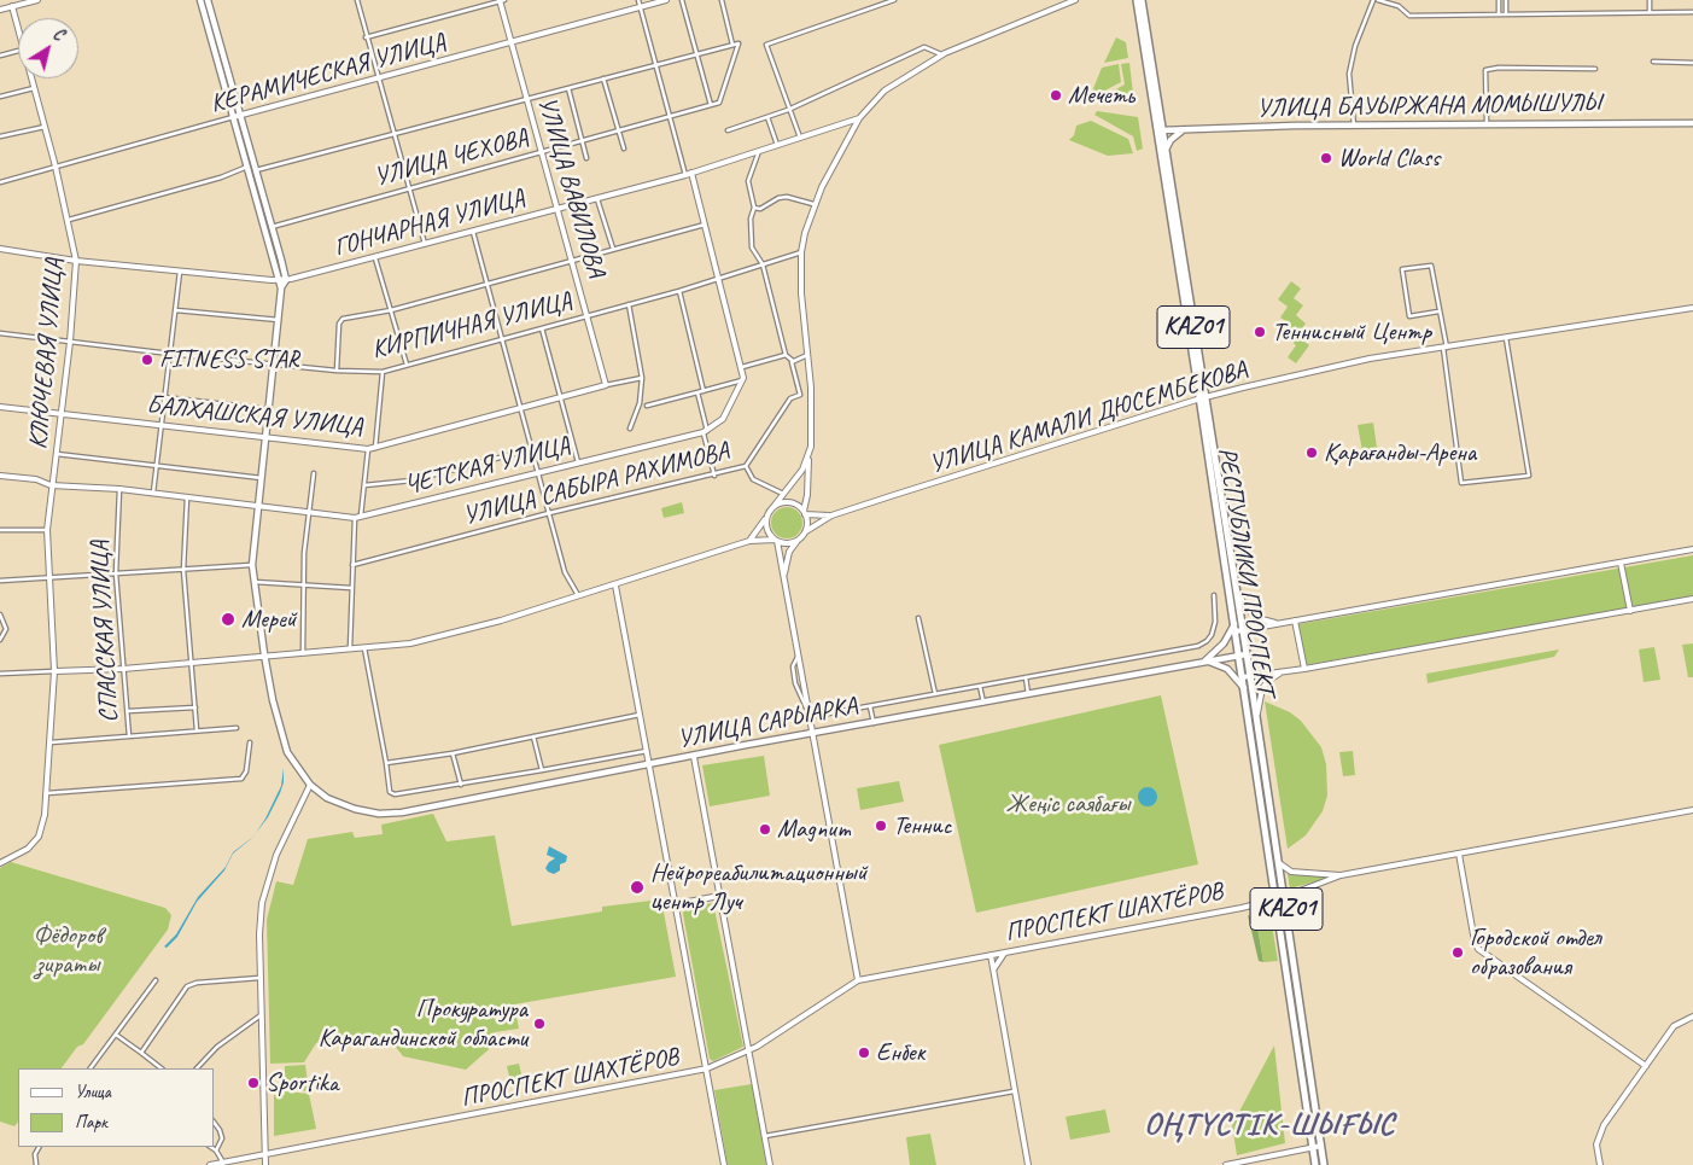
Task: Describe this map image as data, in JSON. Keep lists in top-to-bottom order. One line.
{"streets":{"highway":["KАZ01","РЕСПУБЛИКИ ПРОСПЕКТ"],"main road":["УЛИЦА БАУЫРЖАНА МОМЫШУЛЫ","УЛИЦА САРЫАРКА"],"street":["КЕРАМИЧЕСКАЯ УЛИЦА","УЛИЦА ЧЕХОВА","УЛИЦА ВАВИЛОВА","ГОНЧАРНАЯ УЛИЦА","КИРПИЧНАЯ УЛИЦА","КЛЮЧЕВАЯ УЛИЦА","БАЛХАШСКАЯ УЛИЦА","УЛИЦА КАМАЛИ ДЮСЕМБЕКОВА","ЧЕТСКАЯ УЛИЦА","УЛИЦА САБЫРА РАХИМОВА","СПАССКАЯ УЛИЦА","ПРОСПЕКТ ШАХТЁРОВ"]},"crossings":[["КЕРАМИЧЕСКАЯ УЛИЦА","УЛИЦА ВАВИЛОВА"],["КЕРАМИЧЕСКАЯ УЛИЦА","КЛЮЧЕВАЯ УЛИЦА"],["УЛИЦА БАУЫРЖАНА МОМЫШУЛЫ","РЕСПУБЛИКИ ПРОСПЕКТ"],["УЛИЦА ЧЕХОВА","УЛИЦА ВАВИЛОВА"],["УЛИЦА ВАВИЛОВА","ГОНЧАРНАЯ УЛИЦА"],["УЛИЦА ВАВИЛОВА","КИРПИЧНАЯ УЛИЦА"],["УЛИЦА ВАВИЛОВА","БАЛХАШСКАЯ УЛИЦА"],["ГОНЧАРНАЯ УЛИЦА","КЛЮЧЕВАЯ УЛИЦА"],["КИРПИЧНАЯ УЛИЦА","КЛЮЧЕВАЯ УЛИЦА"],["КЛЮЧЕВАЯ УЛИЦА","БАЛХАШСКАЯ УЛИЦА"],["КЛЮЧЕВАЯ УЛИЦА","ЧЕТСКАЯ УЛИЦА"],["УЛИЦА КАМАЛИ ДЮСЕМБЕКОВА","РЕСПУБЛИКИ ПРОСПЕКТ"],["ЧЕТСКАЯ УЛИЦА","СПАССКАЯ УЛИЦА"],["РЕСПУБЛИКИ ПРОСПЕКТ","УЛИЦА САРЫАРКА"],["РЕСПУБЛИКИ ПРОСПЕКТ","ПРОСПЕКТ ШАХТЁРОВ"]],"districts":["ОҢТҮСТІК-ШЫҒЫС"],"parks":["Жеңіс саябағы","Фёдоров зираты"],"places":["Мечеть","World Class","Теннисный Центр","FITNESS STAR","Қарағанды-Арена","Мерей","Теннис","Magnum","Нейрореабилитационный центр Луч","Городской отдел образования","Прокуратура Карагандинской области","Енбек","Sportika"],"legend":["Улица","Парк"],"north":"top right"}
